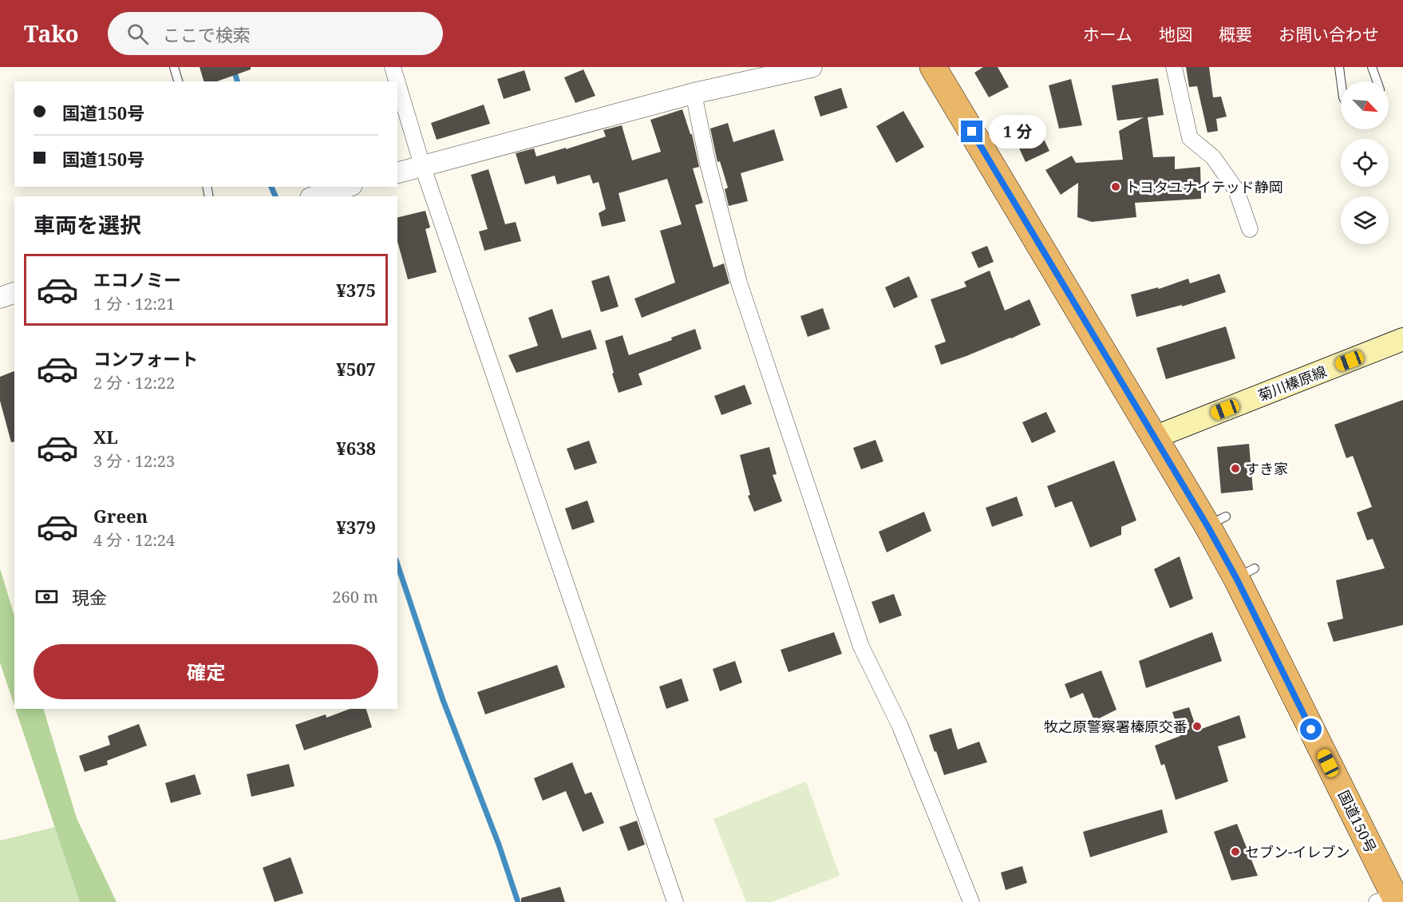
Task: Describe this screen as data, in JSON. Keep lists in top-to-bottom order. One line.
{"streets":{"highway":["国道150号"],"main road":["菊川榛原線"]},"crossings":[["菊川榛原線","国道150号"]],"places":["トヨタユナイテッド静岡","すき家","牧之原警察署榛原交番","セブン-イレブン"],"north":"bottom right","page":{"header":"Tako","search":"ここで検索","nav":["ホーム","地図","概要","お問い合わせ"],"banner":["国道150号","国道150号"],"bubble":"1 分","heading":"車両を選択","list":[{"name":"エコノミー","note":"1 分 · 12:21","value":"¥375"},{"name":"コンフォート","note":"2 分 · 12:22","value":"¥507"},{"name":"XL","note":"3 分 · 12:23","value":"¥638"},{"name":"Green","note":"4 分 · 12:24","value":"¥379"}],"pay":["現金","260 m"],"buttons":"確定"}}
